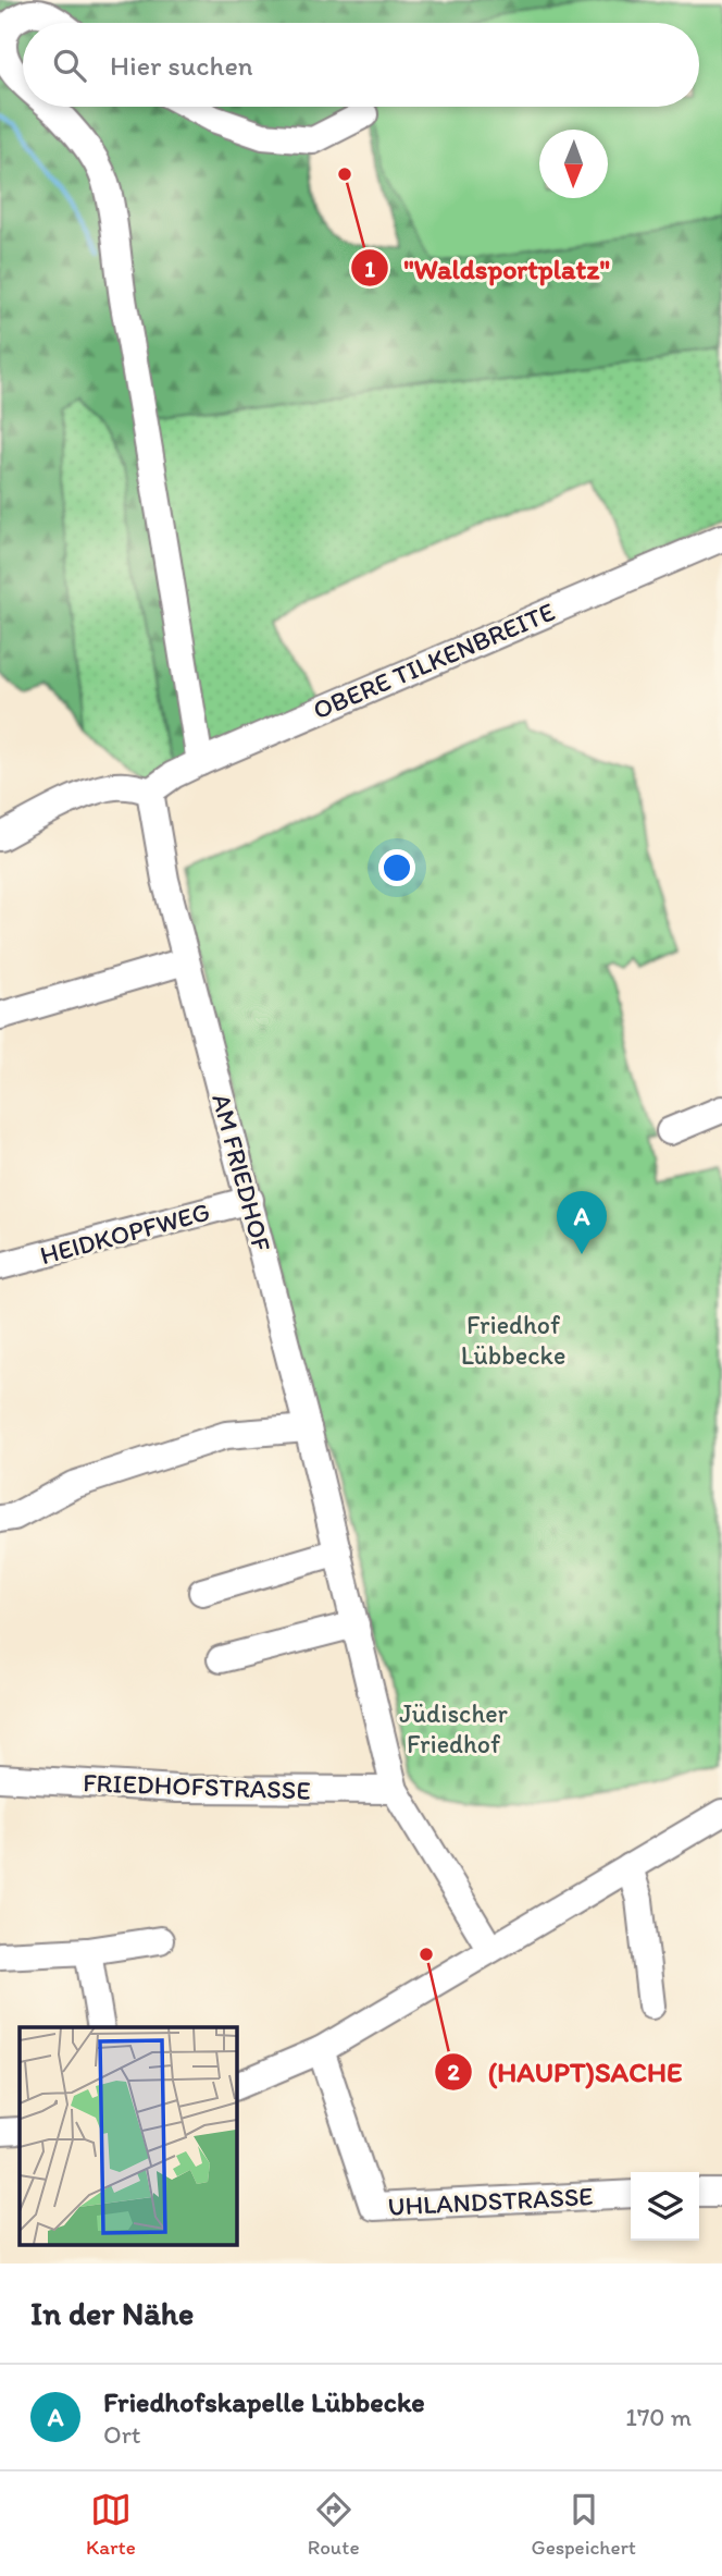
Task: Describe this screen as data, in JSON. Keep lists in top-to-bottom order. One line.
{"streets":{"street":["OBERE TILKENBREITE","AM FRIEDHOF","HEIDKOPFWEG","FRIEDHOFSTRASSE","UHLANDSTRASSE"]},"crossings":[["OBERE TILKENBREITE","AM FRIEDHOF"],["AM FRIEDHOF","HEIDKOPFWEG"],["AM FRIEDHOF","FRIEDHOFSTRASSE"]],"parks":["Friedhof Lübbecke","Jüdischer Friedhof"],"places":["\"Waldsportplatz\"","(HAUPT)SACHE"],"north":"bottom","page":{"search":"Hier suchen","pins":"A","heading":"In der Nähe","list":[{"mark":"A","name":"Friedhofskapelle Lübbecke","note":"Ort","value":"170 m"}],"nav":["Karte","Route","Gespeichert"]}}
